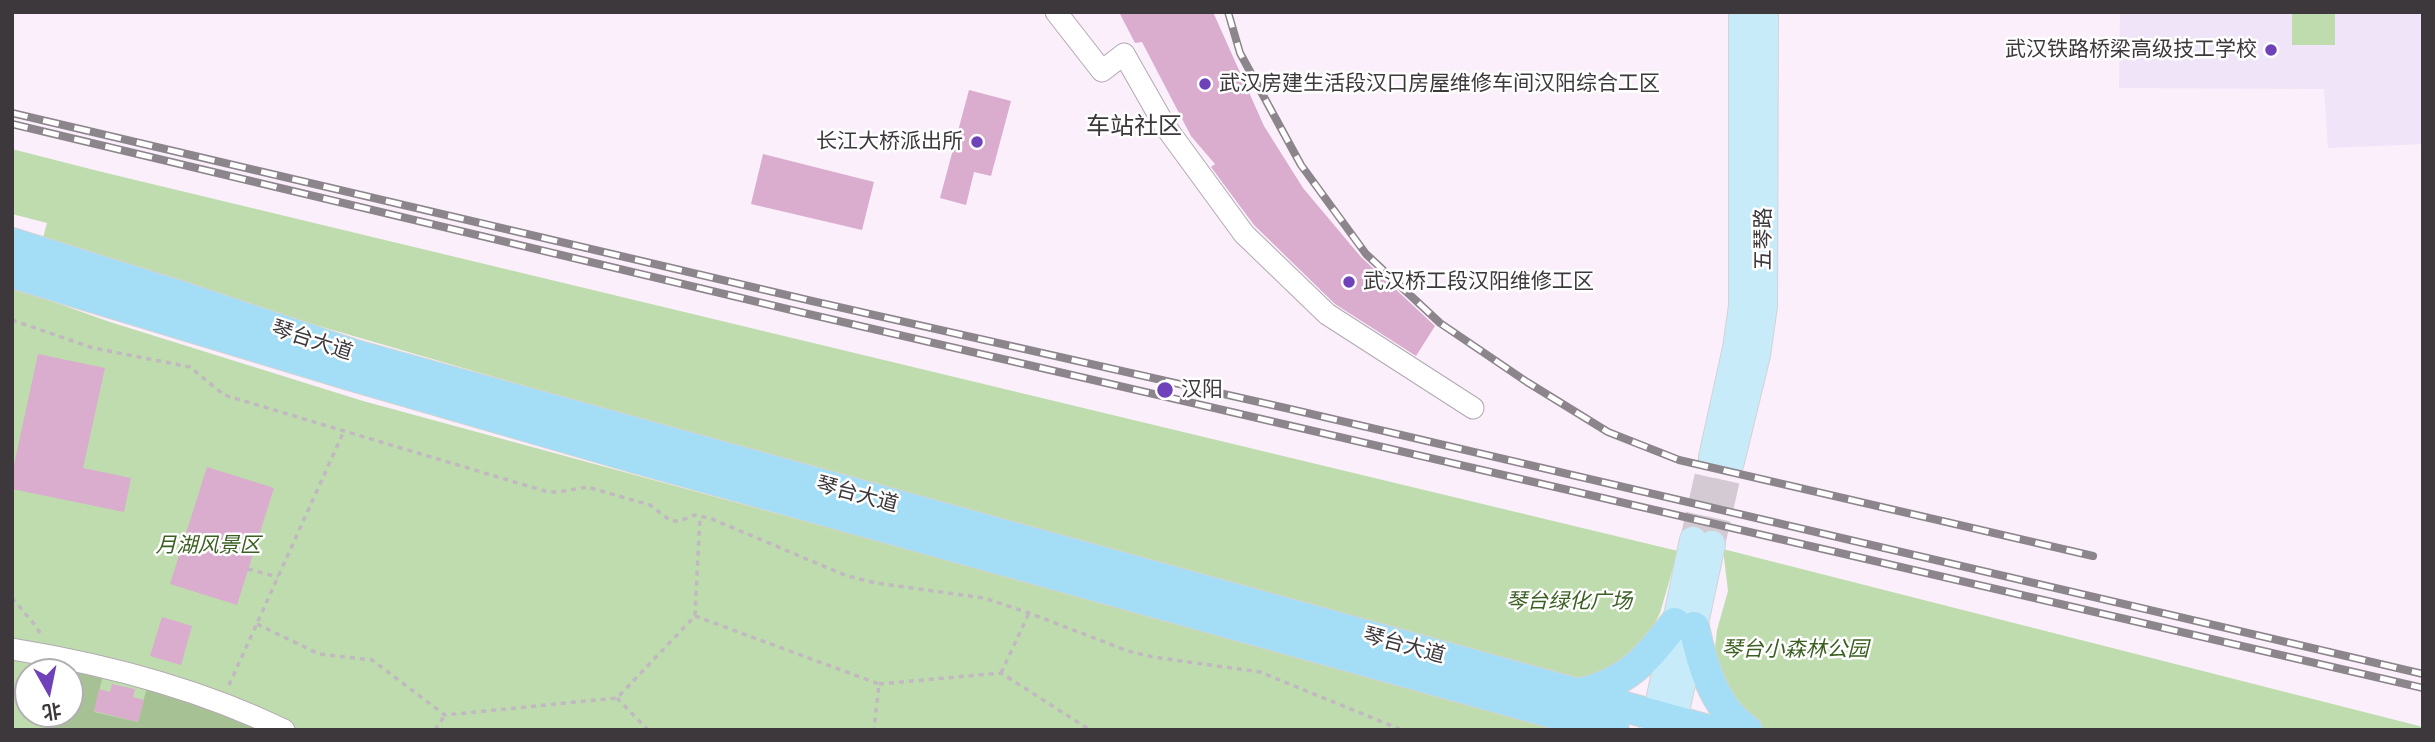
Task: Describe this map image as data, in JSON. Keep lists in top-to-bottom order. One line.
{"streets":{"highway":["琴台大道"],"main road":["五琴路"]},"districts":["车站社区"],"parks":["月湖风景区","琴台绿化广场","琴台小森林公园"],"places":["武汉铁路桥梁高级技工学校","武汉房建生活段汉口房屋维修车间汉阳综合工区","长江大桥派出所","武汉桥工段汉阳维修工区","汉阳"],"north":"bottom"}
